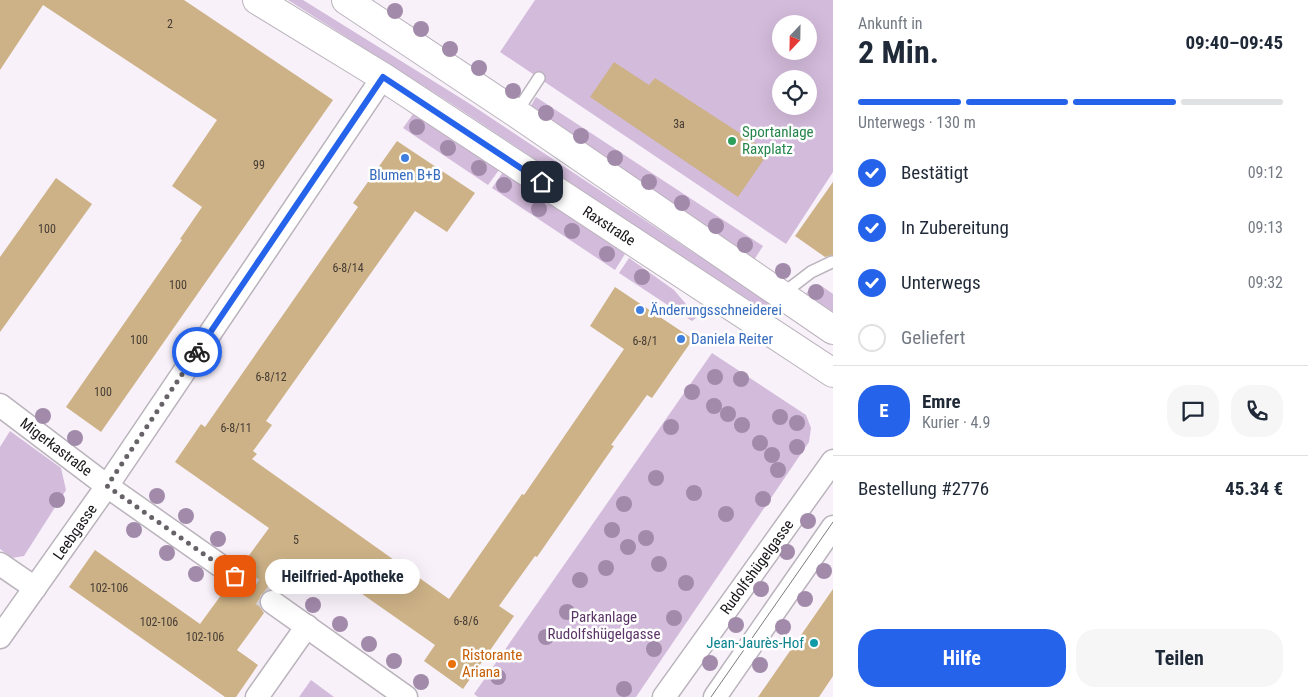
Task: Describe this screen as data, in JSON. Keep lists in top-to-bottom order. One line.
{"streets":{"main road":["Raxstraße"],"street":["Migerkastraße","Leebgasse","Rudolfshügelgasse"]},"crossings":[["Raxstraße","Leebgasse"],["Migerkastraße","Leebgasse"]],"parks":["Parkanlage Rudolfshügelgasse"],"places":["Sportanlage Raxplatz","Blumen B+B","Änderungsschneiderei","Daniela Reiter","Heilfried-Apotheke","Jean-Jaurès-Hof","Ristorante Ariana"],"house_numbers":["2","3a","99","100","6-8/14","100","100","6-8/1","6-8/12","100","6-8/11","5","102-106","6-8/6","102-106","102-106"],"north":"bottom","page":{"heading":["2 Min.","Ankunft in","09:40–09:45"],"panel":["Emre","Kurier · 4.9","Bestellung #2776","45.34 €"],"bar":"Unterwegs · 130 m","list":[["Bestätigt","09:12"],["In Zubereitung","09:13"],["Unterwegs","09:32"],"Geliefert"],"round":"E","bubble":"Heilfried-Apotheke","buttons":["Hilfe","Teilen"]}}
